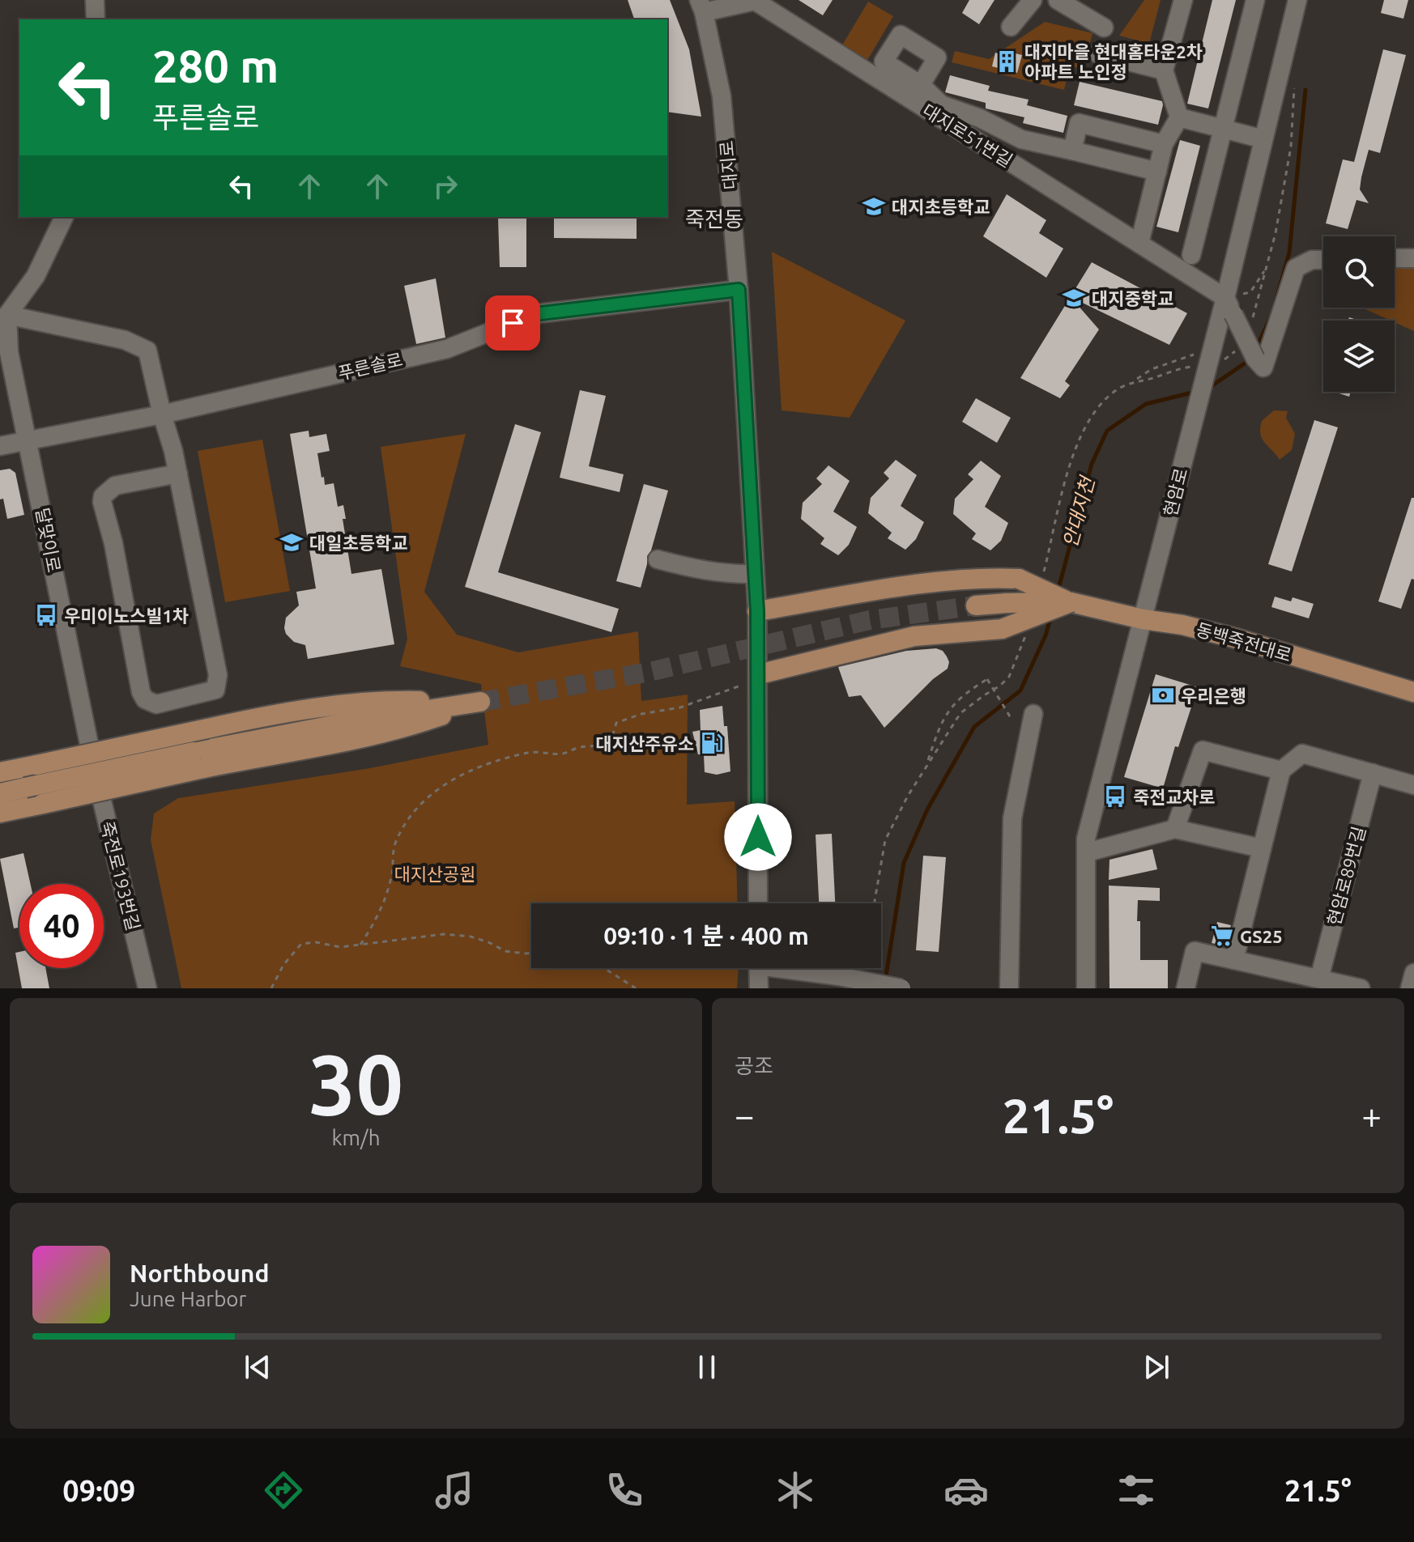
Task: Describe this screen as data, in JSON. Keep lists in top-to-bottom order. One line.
{"streets":{"main road":["동백죽전대로"],"street":["대지로51번길","대지로","푸른솔로","현암로","달맞이로","죽전로193번길","현암로89번길"]},"crossings":[["대지로51번길","대지로"],["대지로51번길","현암로"],["대지로","푸른솔로"],["푸른솔로","달맞이로"],["현암로","동백죽전대로"],["달맞이로","죽전로193번길"]],"districts":["죽전동"],"water":["안대지천"],"parks":["대지산공원"],"places":{"building":["대지마을 현대홈타운2차 아파트 노인정"],"school or university":["대지초등학교","대지중학교","대일초등학교"],"bus stop":["우미이노스빌1차","죽전교차로"],"bank":["우리은행"],"fuel station":["대지산주유소"],"supermarket":["GS25"]},"page":{"turn":["280 m","푸른솔로"],"limit":"40","trip":"09:10 · 1 분 · 400 m","tile":[["30","km/h"],"공조"],"heat":["−","21.5°","+"],"song":["Northbound","June Harbor"],"tabs":["09:09","21.5°"]}}
